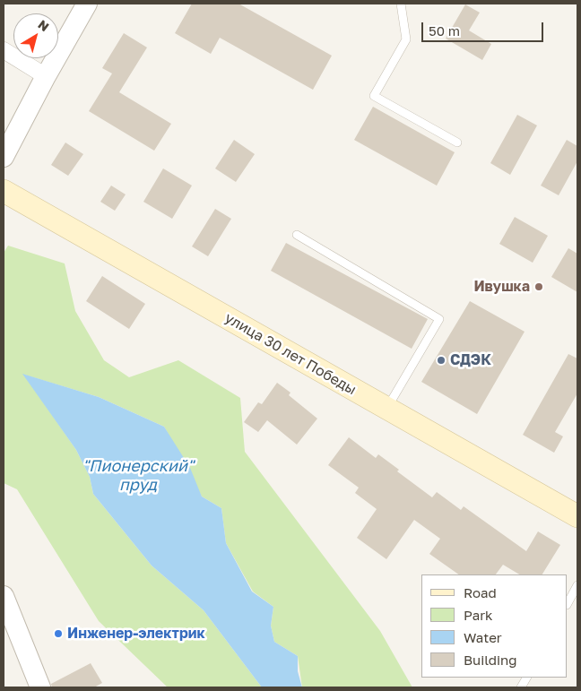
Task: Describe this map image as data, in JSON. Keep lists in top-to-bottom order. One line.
{"streets":{"main road":["улица 30 лет Победы"]},"water":["\"Пионерский\" пруд"],"places":["Ивушка","СДЭК","Инженер-электрик"],"legend":["Road","Park","Water","Building"],"scale_bar":"50 m","north":"top right"}
